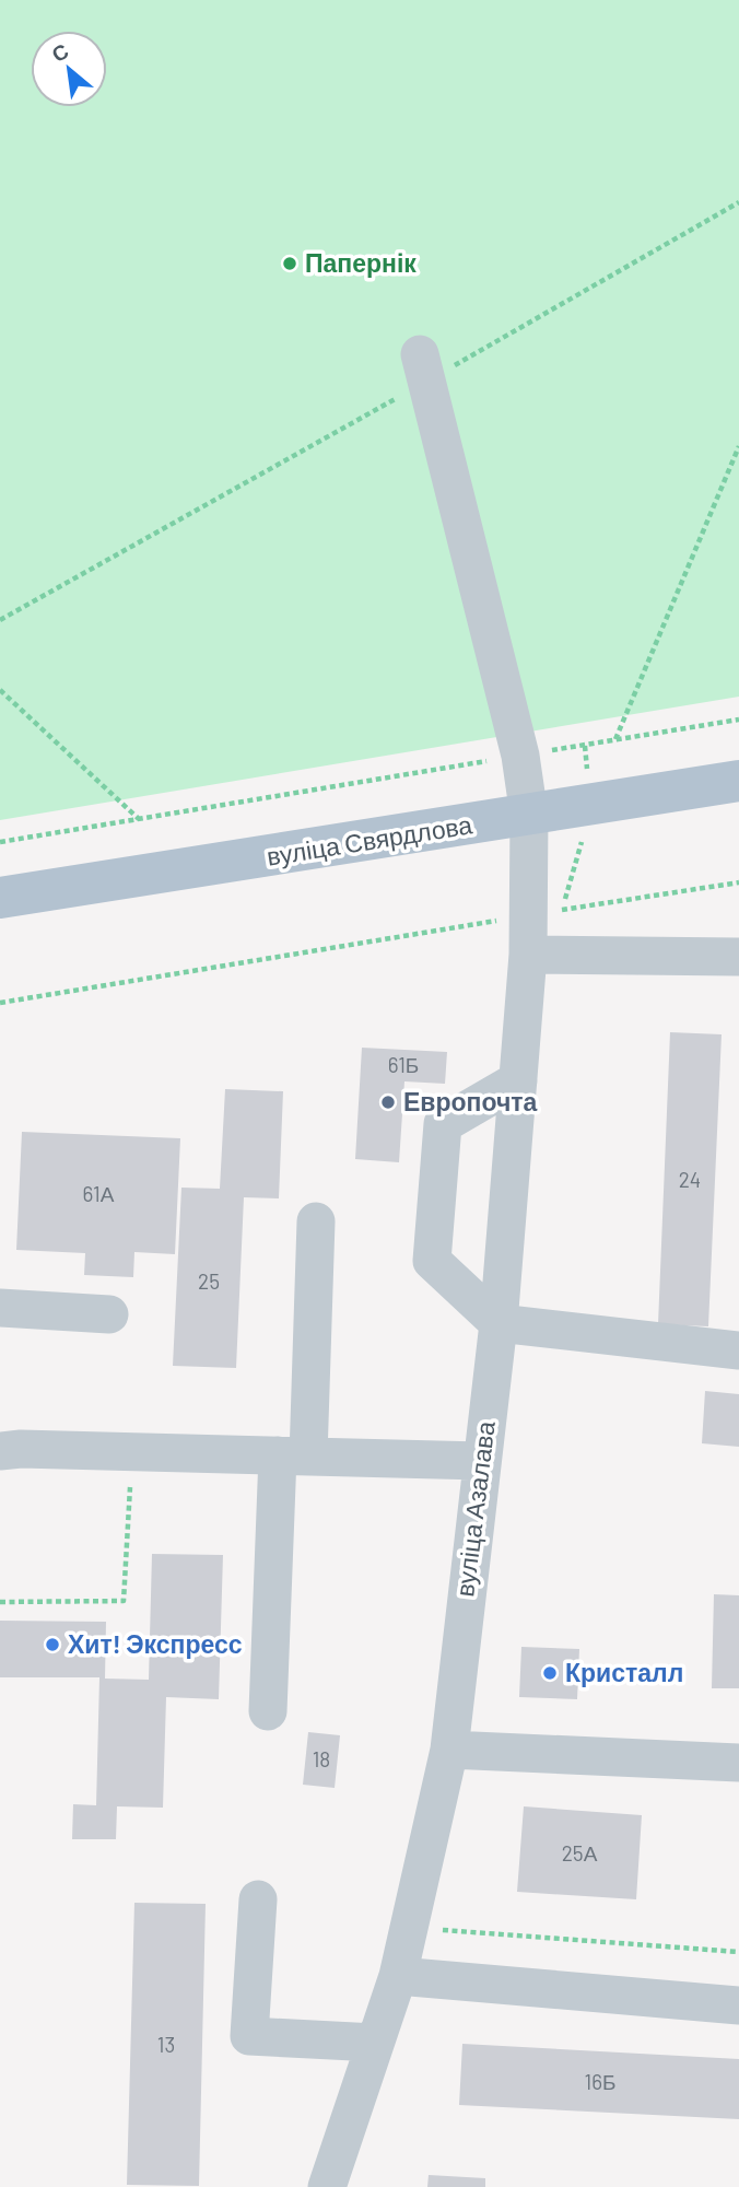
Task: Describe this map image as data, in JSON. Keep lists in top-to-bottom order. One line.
{"streets":{"main road":["вуліца Свярдлова"],"street":["вуліца Азалава"]},"crossings":[["вуліца Свярдлова","вуліца Азалава"]],"places":["Папернік","Европочта","Хит! Экспресс","Кристалл"],"house_numbers":["61Б","24","61А","25","18","25А","13","16Б"],"north":"top left"}
